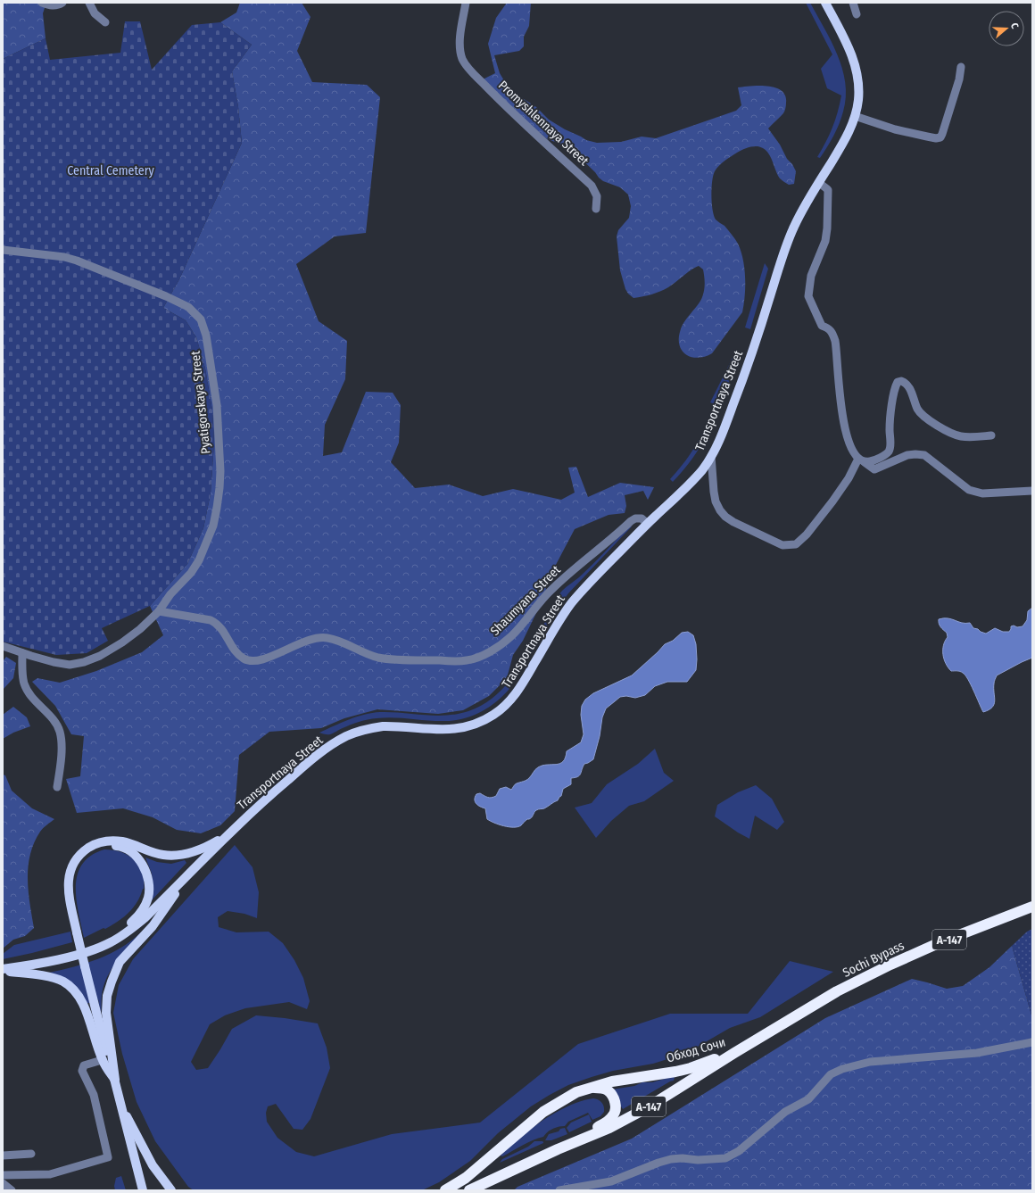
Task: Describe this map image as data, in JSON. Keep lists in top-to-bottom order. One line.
{"streets":{"highway":["А-147","Sochi Bypass","Обход Сочи"],"main road":["Transportnaya Street"],"street":["Promyshlennaya Street","Pyatigorskaya Street","Shaumyana Street"]},"crossings":[["Transportnaya Street","Shaumyana Street"],["Pyatigorskaya Street","Shaumyana Street"],["А-147","Обход Сочи"],["Sochi Bypass","Обход Сочи"]],"parks":["Central Cemetery"],"north":"right"}
